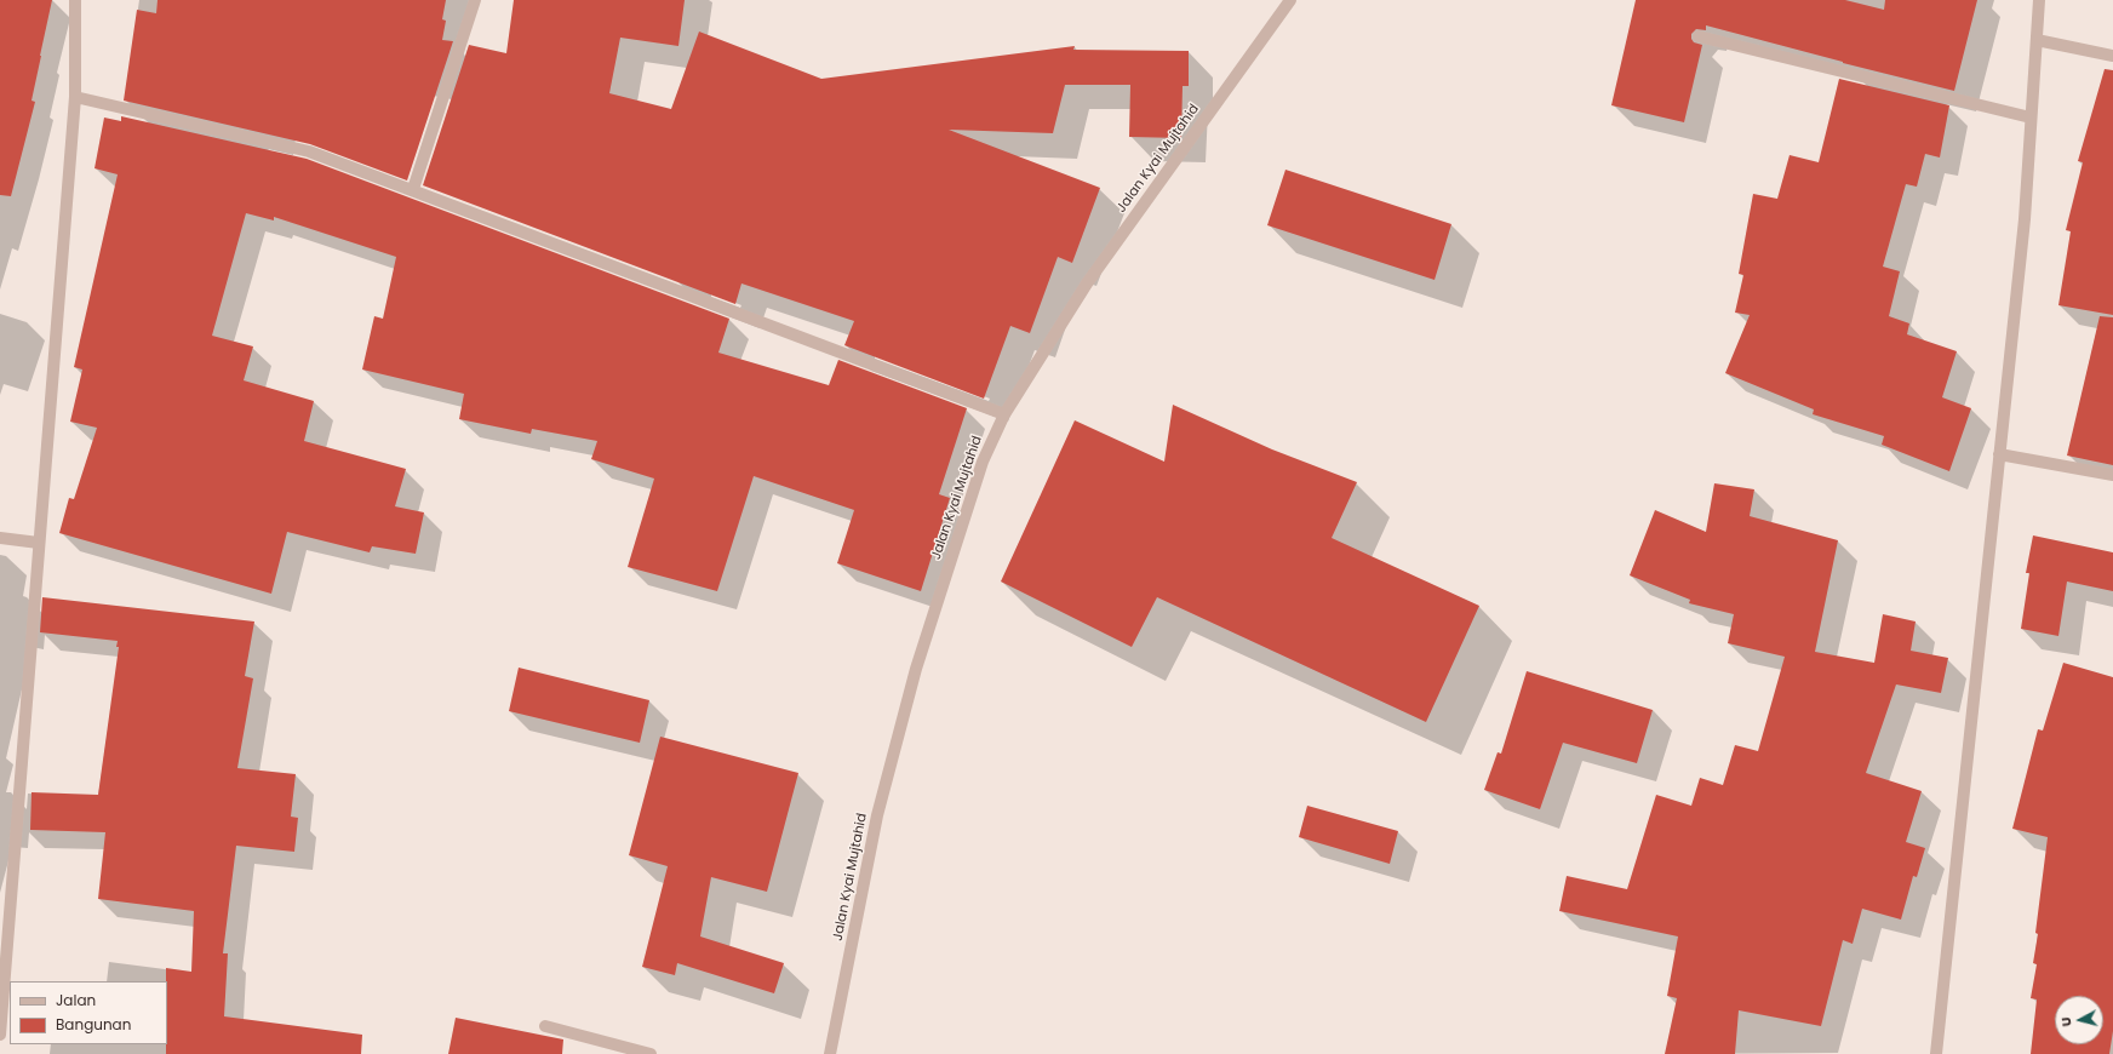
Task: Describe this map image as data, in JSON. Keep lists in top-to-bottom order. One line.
{"streets":{"street":["Jalan Kyai Mujtahid"]},"legend":["Jalan","Bangunan"],"north":"left"}
